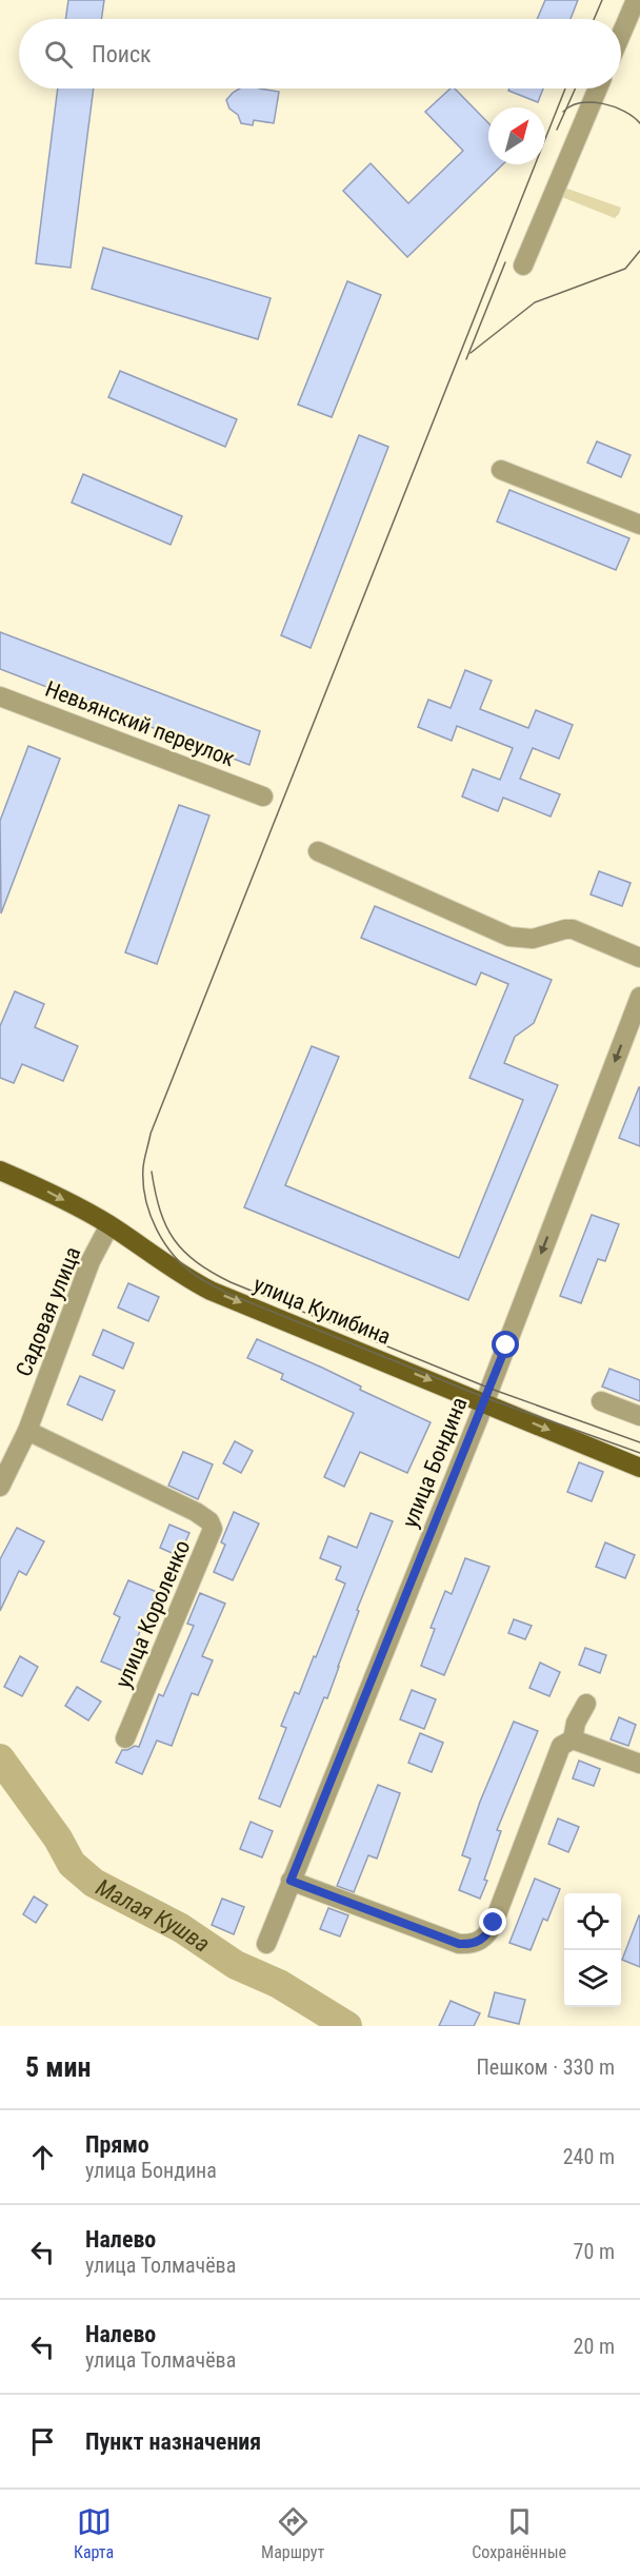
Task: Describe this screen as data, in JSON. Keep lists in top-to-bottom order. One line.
{"streets":{"main road":["улица Кулибина"],"street":["Невьянский переулок","Садовая улица","улица Бондина","улица Короленко"]},"crossings":[["улица Кулибина","Садовая улица"],["улица Кулибина","улица Бондина"],["Садовая улица","улица Короленко"]],"one_way":["улица Кулибина","улица Бондина"],"water":["Малая Кушва"],"north":"top right","page":{"search":"Поиск","heading":["5 мин","Пешком · 330 m"],"list":[["Прямо","улица Бондина","240 m"],["Налево","улица Толмачёва","70 m"],["Налево","улица Толмачёва","20 m"],"Пункт назначения"],"nav":["Карта","Маршрут","Сохранённые"]}}
